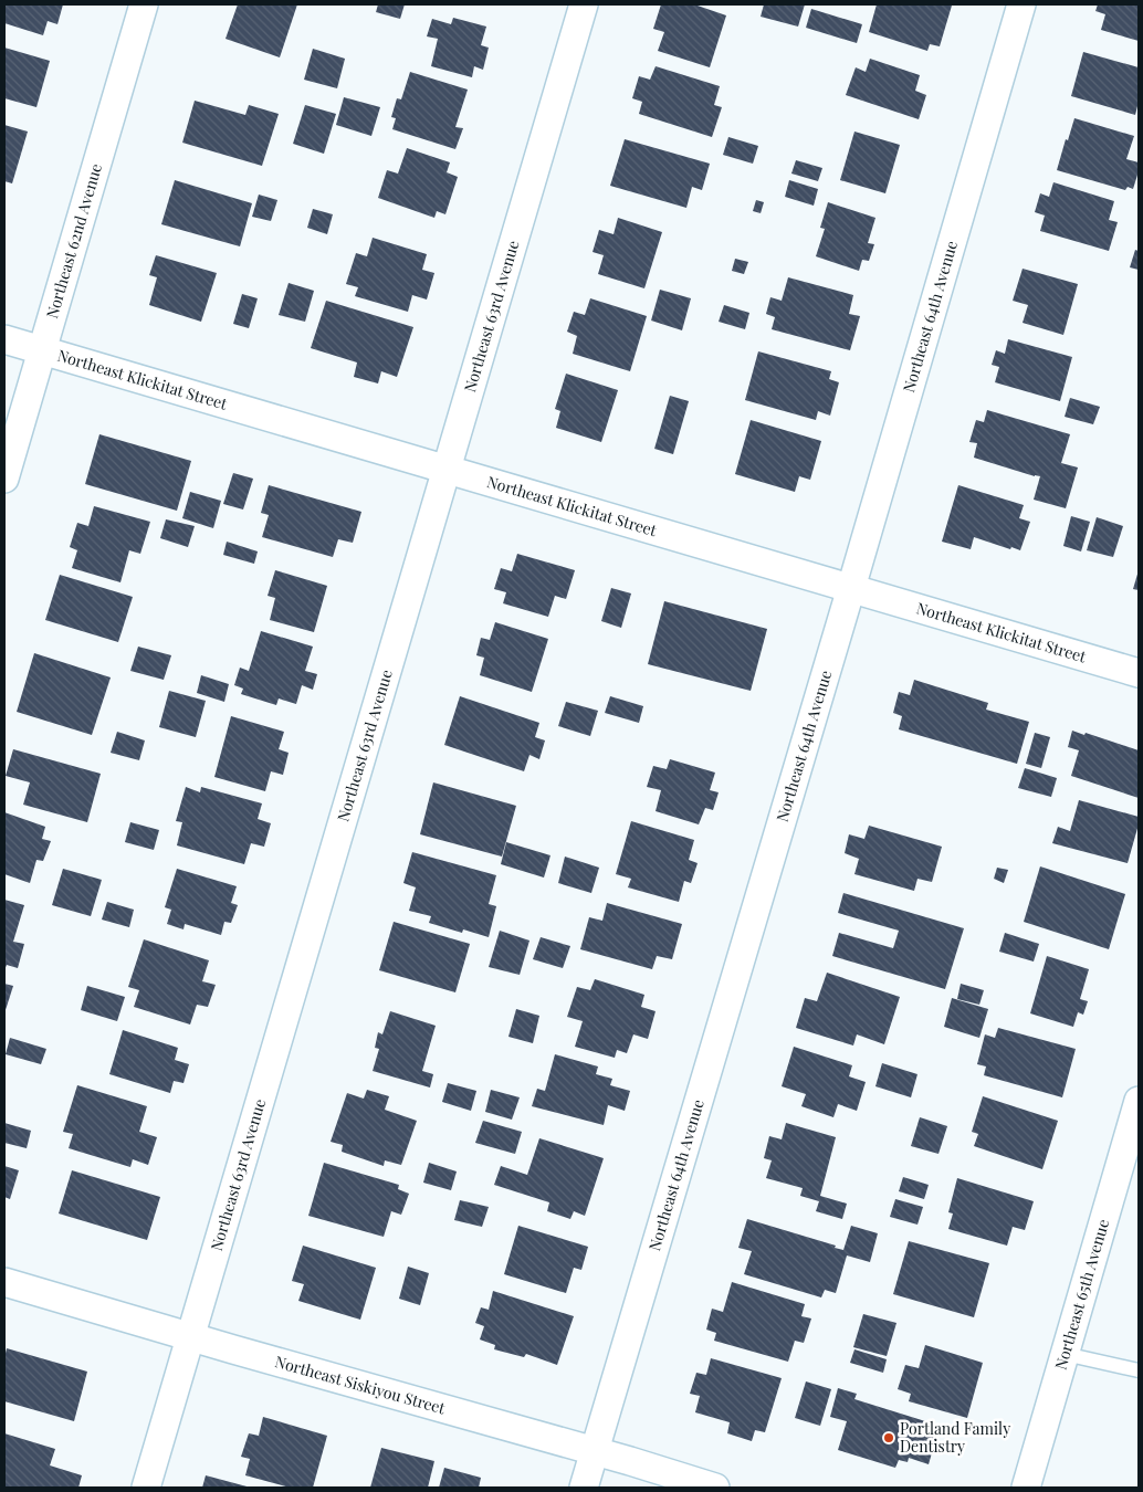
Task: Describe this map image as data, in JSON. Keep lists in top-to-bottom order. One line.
{"streets":{"street":["Northeast 62nd Avenue","Northeast 63rd Avenue","Northeast 64th Avenue","Northeast Klickitat Street","Northeast 65th Avenue","Northeast Siskiyou Street"]},"crossings":[["Northeast 62nd Avenue","Northeast Klickitat Street"],["Northeast 63rd Avenue","Northeast Klickitat Street"],["Northeast 63rd Avenue","Northeast Siskiyou Street"],["Northeast 64th Avenue","Northeast Klickitat Street"],["Northeast 64th Avenue","Northeast Siskiyou Street"]],"places":["Portland Family Dentistry"]}
